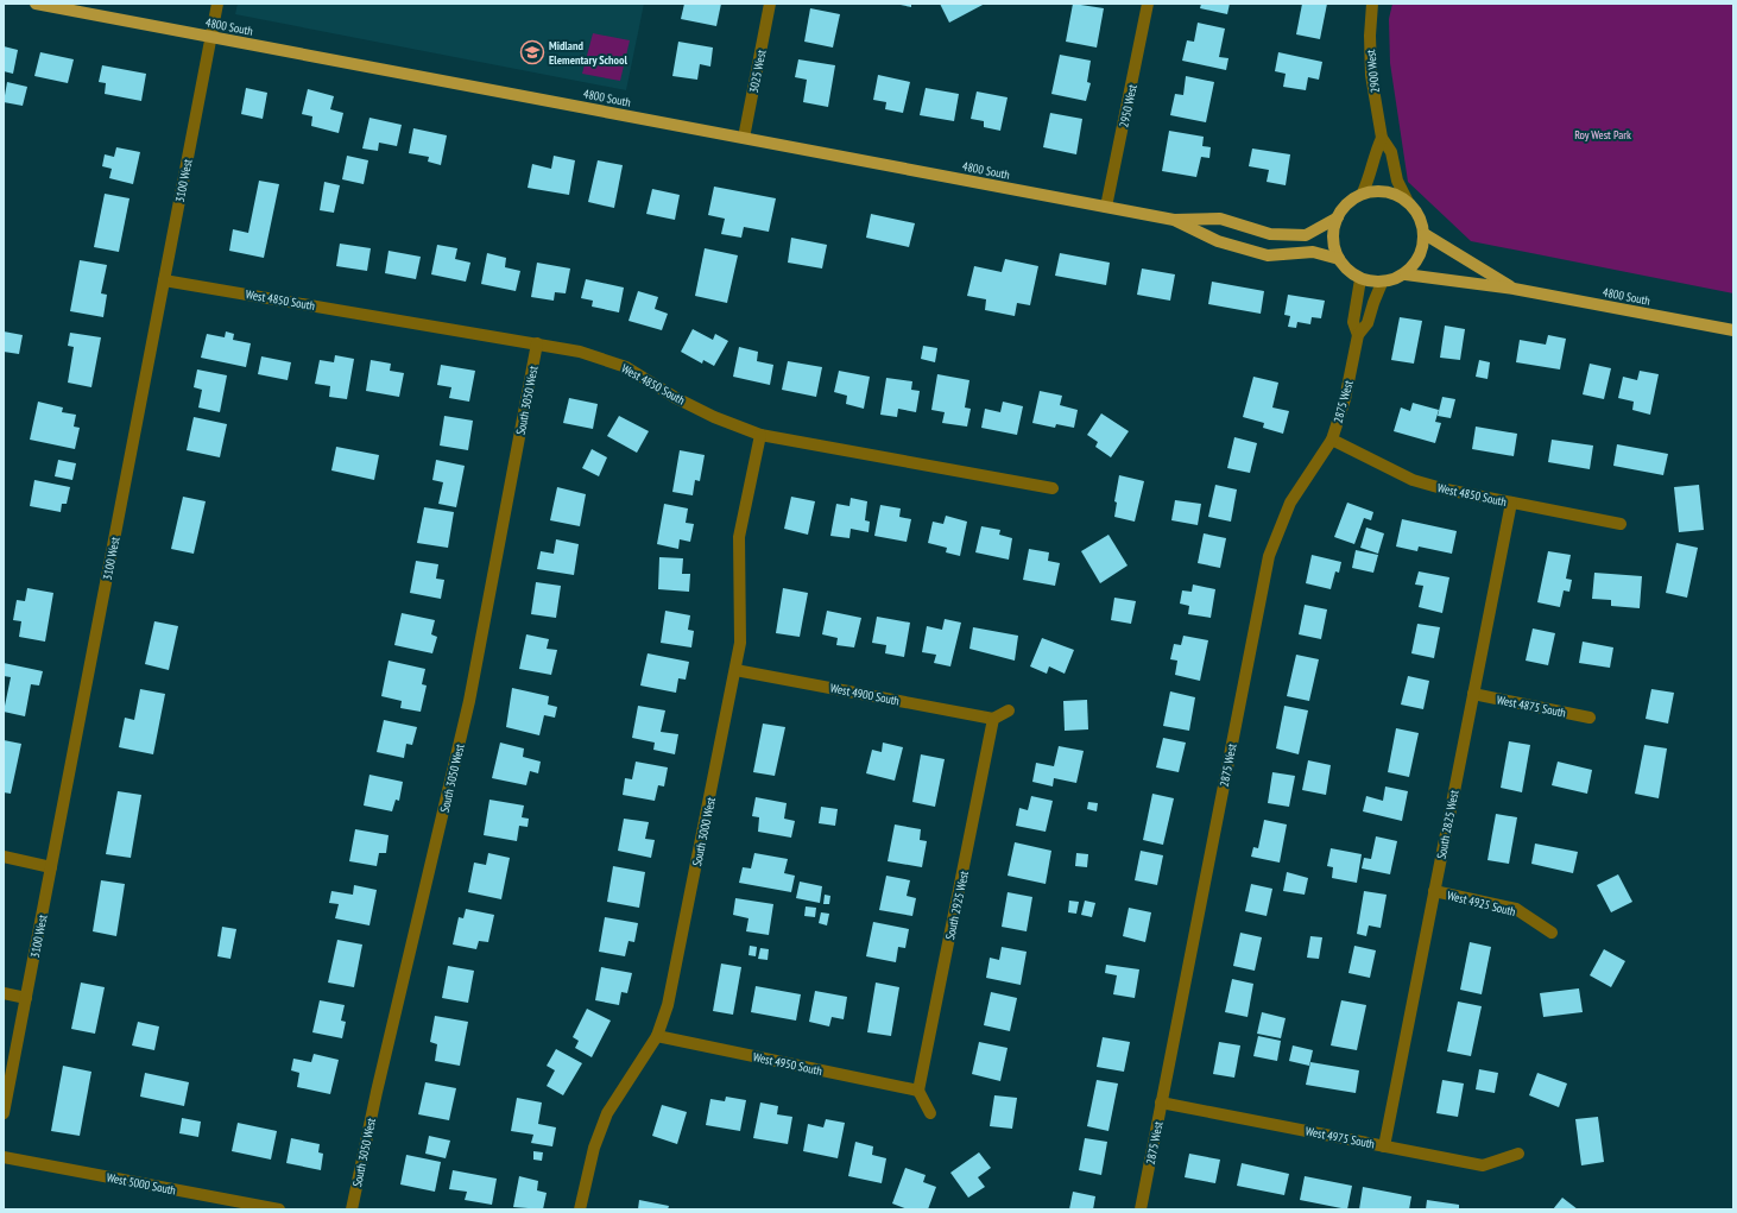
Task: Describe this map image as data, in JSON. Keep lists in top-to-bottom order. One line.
{"streets":{"main road":["4800 South"],"street":["3025 West","2900 West","2950 West","3100 West","West 4850 South","South 3050 West","2875 West","West 4900 South","West 4875 South","South 2825 West","South 3000 West","West 4925 South","South 2925 West","West 4950 South","West 4975 South","West 5000 South"]},"crossings":[["4800 South","3025 West"],["4800 South","2950 West"],["4800 South","3100 West"],["4800 South","2875 West"],["3100 West","West 4850 South"],["West 4850 South","South 3050 West"],["West 4850 South","2875 West"],["West 4850 South","South 2825 West"],["West 4850 South","South 3000 West"],["2875 West","West 4975 South"],["West 4900 South","South 3000 West"],["West 4900 South","South 2925 West"],["West 4875 South","South 2825 West"],["South 2825 West","West 4925 South"],["South 2825 West","West 4975 South"],["South 3000 West","West 4950 South"],["South 2925 West","West 4950 South"]],"parks":["Roy West Park"],"places":{"school or university":["Midland Elementary School"]}}
